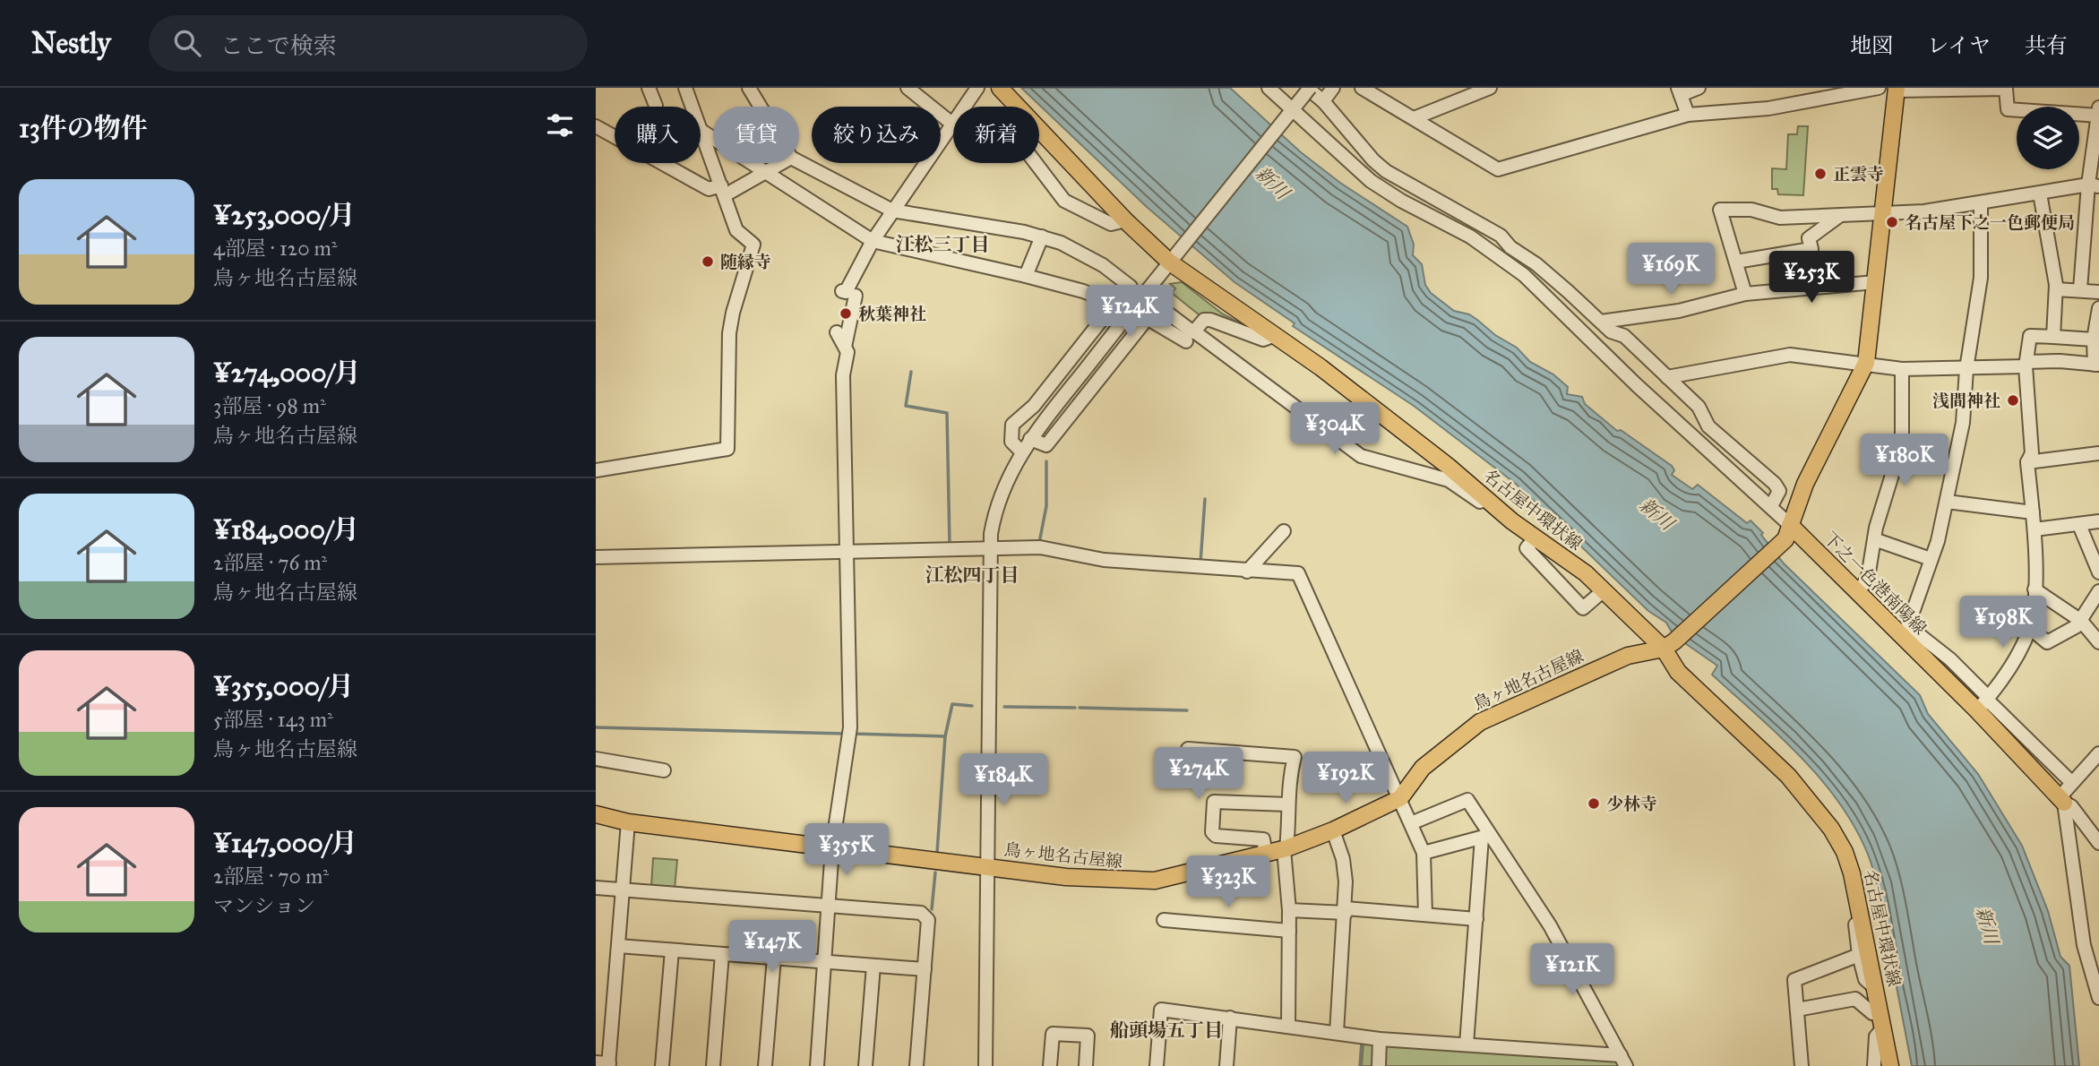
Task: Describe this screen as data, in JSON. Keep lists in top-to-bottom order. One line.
{"streets":{"main road":["名古屋中環状線","下之一色港南陽線","鳥ヶ地名古屋線"]},"crossings":[["名古屋中環状線","鳥ヶ地名古屋線"],["下之一色港南陽線","鳥ヶ地名古屋線"]],"districts":["江松三丁目","江松四丁目","船頭場五丁目"],"water":["新川"],"places":["正雲寺","名古屋下之一色郵便局","随縁寺","秋葉神社","浅間神社","少林寺"],"page":{"header":"Nestly","search":"ここで検索","nav":["地図","レイヤ","共有"],"heading":"13件の物件","chip":["購入","賃貸","絞り込み","新着"],"list":[{"name":"¥253,000/月","note":"4部屋 · 120 m² · 鳥ヶ地名古屋線"},{"name":"¥274,000/月","note":"3部屋 · 98 m² · 鳥ヶ地名古屋線"},{"name":"¥184,000/月","note":"2部屋 · 76 m² · 鳥ヶ地名古屋線"},{"name":"¥355,000/月","note":"5部屋 · 143 m² · 鳥ヶ地名古屋線"},{"name":"¥147,000/月","note":"2部屋 · 70 m² · マンション"}],"price":["¥169K","¥253K","¥124K","¥304K","¥180K","¥198K","¥274K","¥192K","¥184K","¥355K","¥323K","¥147K","¥121K"]}}
